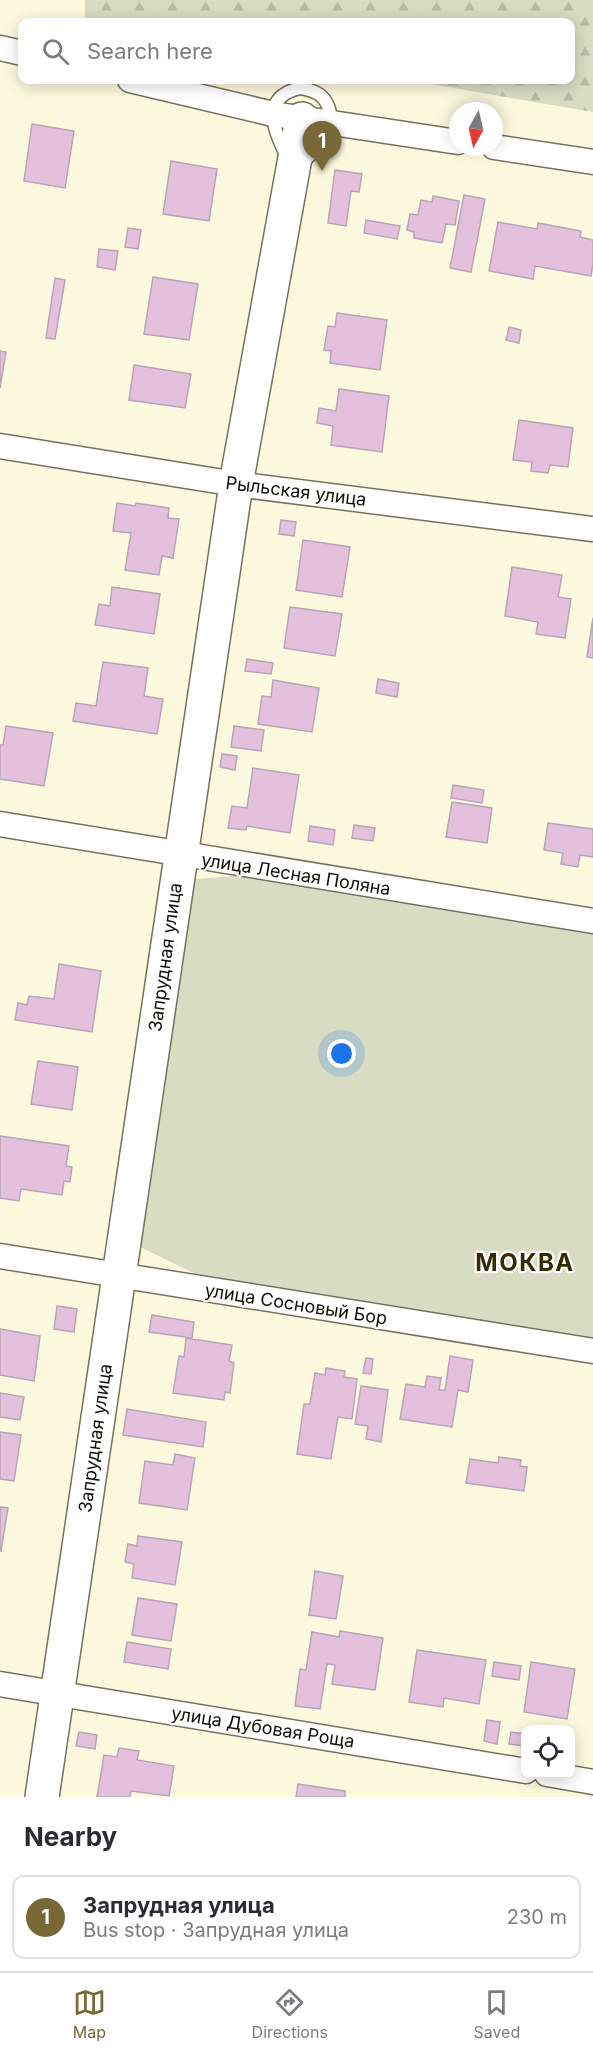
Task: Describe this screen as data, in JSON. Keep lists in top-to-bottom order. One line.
{"streets":{"street":["Рыльская улица","улица Лесная Поляна","Запрудная улица","улица Сосновый Бор","улица Дубовая Роща"]},"crossings":[["Рыльская улица","Запрудная улица"],["улица Лесная Поляна","Запрудная улица"],["Запрудная улица","улица Сосновый Бор"],["Запрудная улица","улица Дубовая Роща"]],"districts":["МОКВА"],"north":"bottom","page":{"search":"Search here","pins":"1","heading":"Nearby","list":[{"mark":"1","name":"Запрудная улица","note":"Bus stop · Запрудная улица","value":"230 m"}],"nav":["Map","Directions","Saved"]}}
